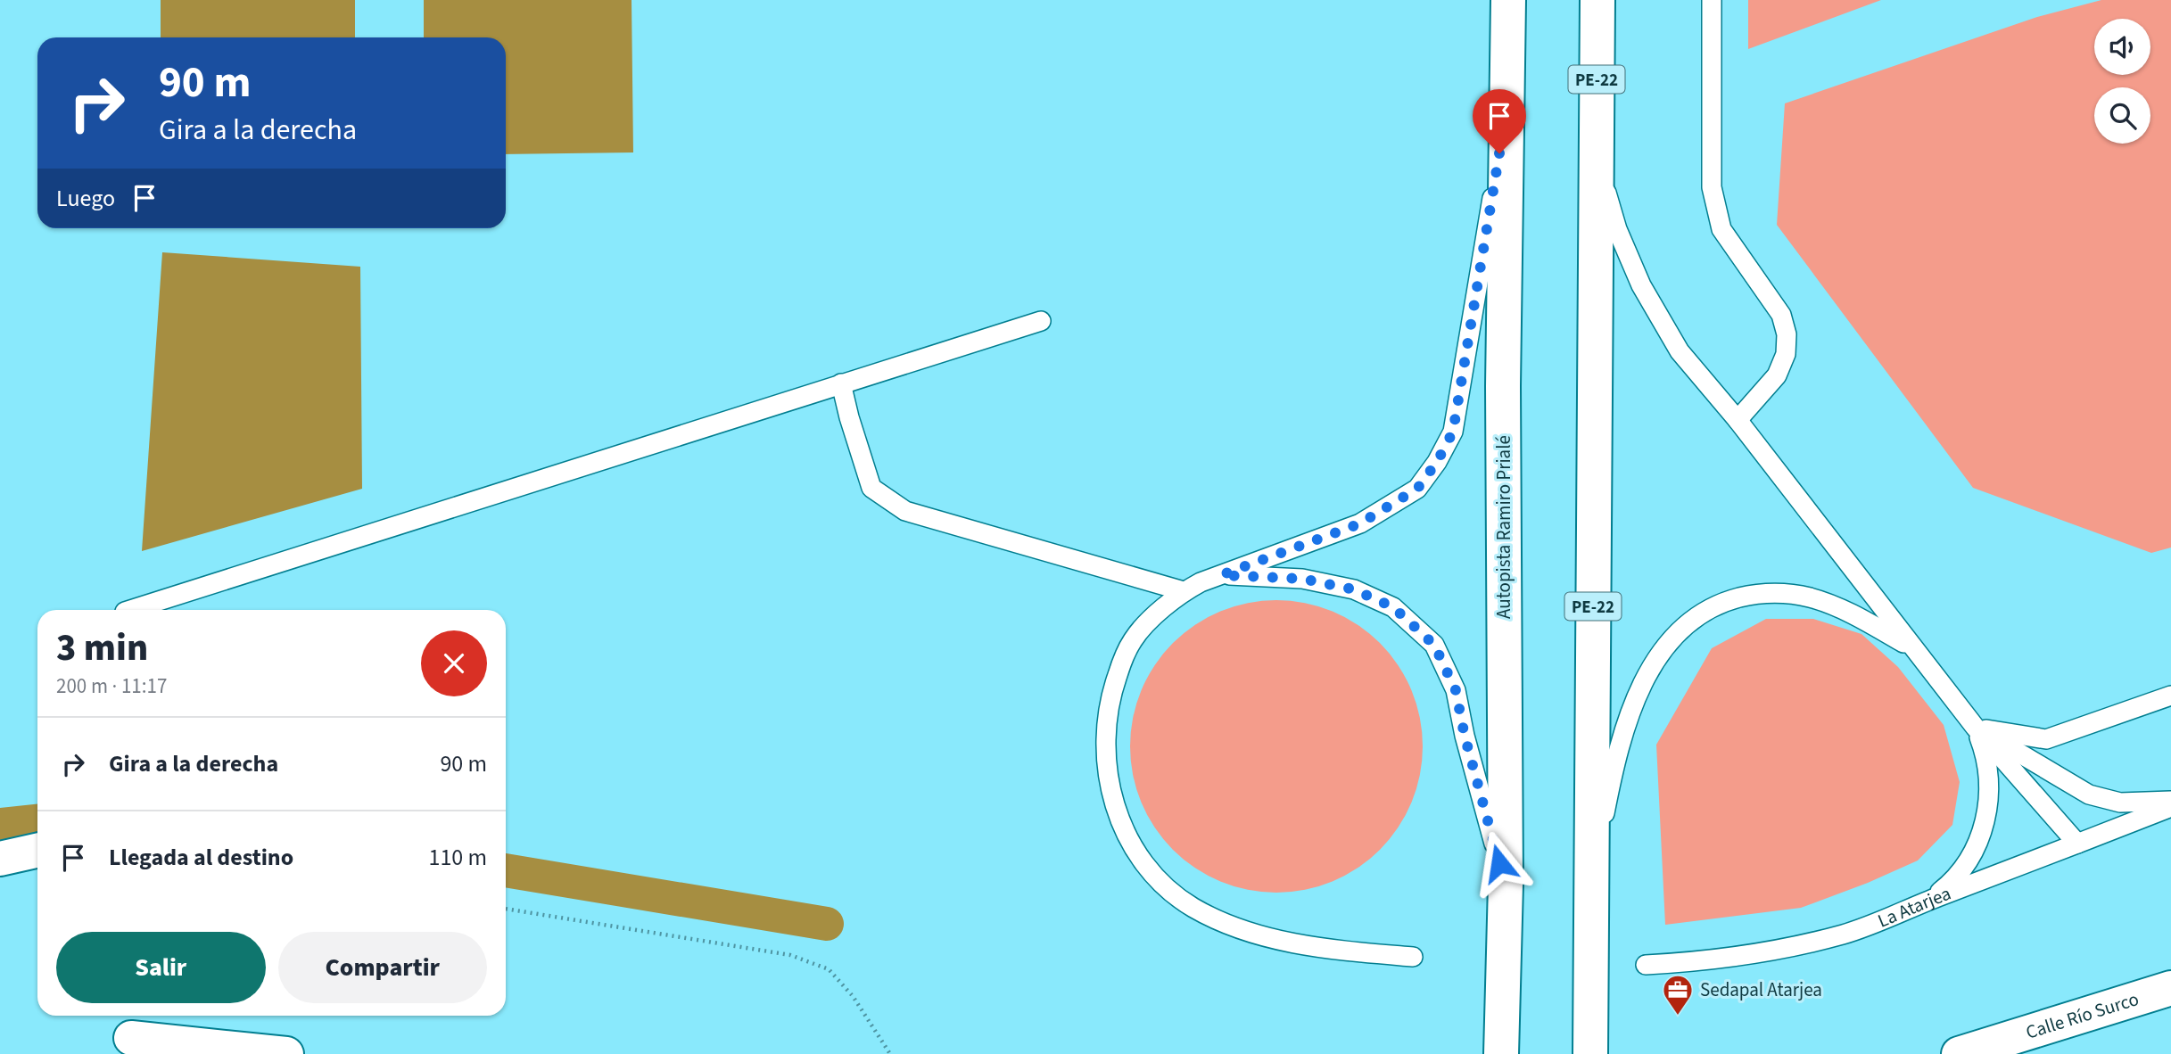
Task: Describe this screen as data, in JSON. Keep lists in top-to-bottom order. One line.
{"streets":{"main road":["PE-22","Autopista Ramiro Prialé","Calle Río Surco"],"lane":["La Atarjea"]},"places":{"office":["Sedapal Atarjea"]},"page":{"turn":["90 m","Gira a la derecha"],"then":"Luego","heading":["3 min","200 m · 11:17"],"list":[{"name":"Gira a la derecha","value":"90 m"},{"name":"Llegada al destino","value":"110 m"}],"buttons":["Salir","Compartir"]}}
